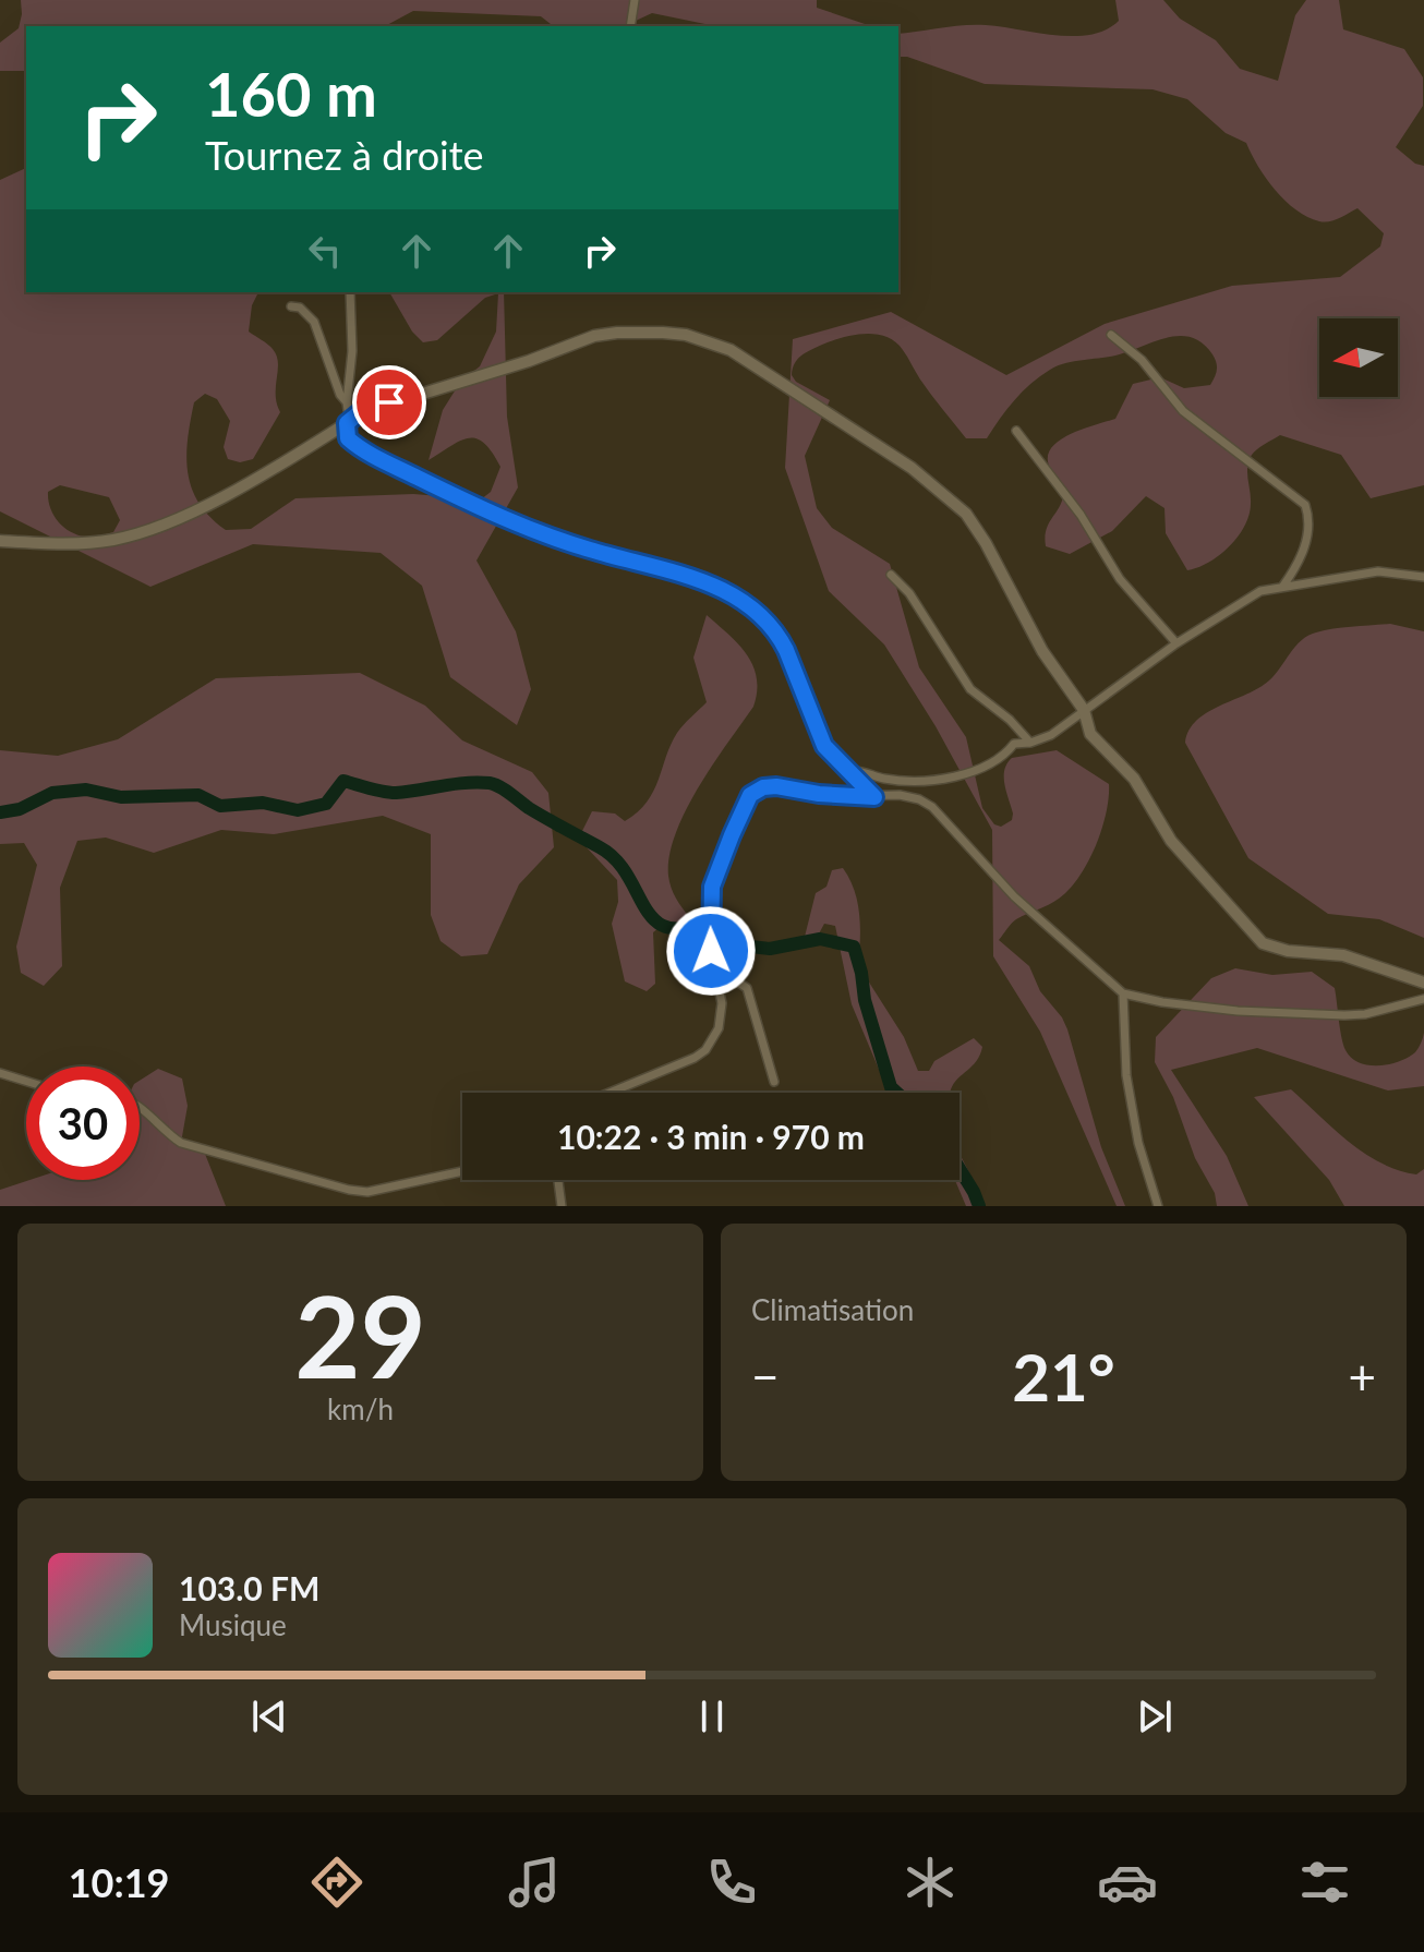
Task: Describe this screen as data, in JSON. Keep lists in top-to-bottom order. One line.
{"north":"left","page":{"turn":["160 m","Tournez à droite"],"limit":"30","trip":"10:22 · 3 min · 970 m","tile":[["29","km/h"],"Climatisation"],"heat":["−","21°","+"],"song":["103.0 FM","Musique"],"tabs":"10:19"}}
